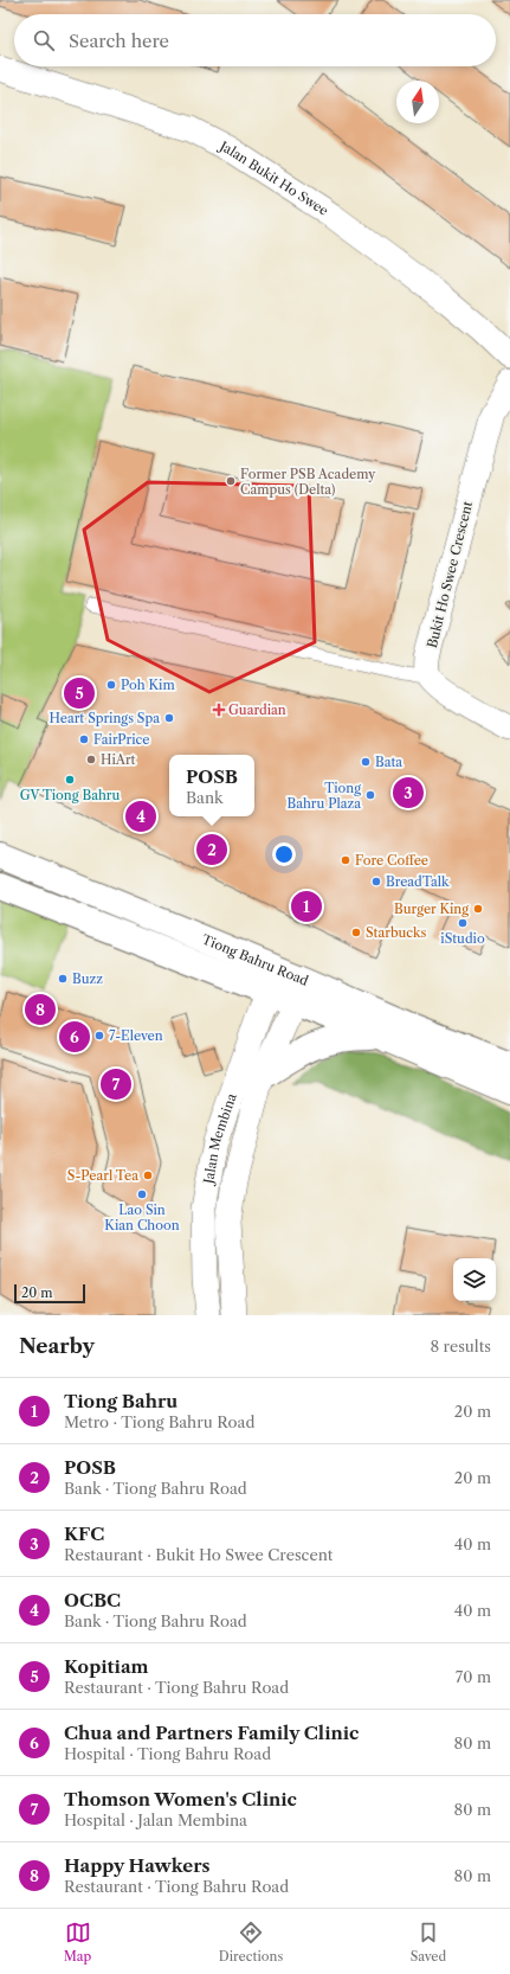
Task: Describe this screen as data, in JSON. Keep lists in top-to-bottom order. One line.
{"streets":{"main road":["Tiong Bahru Road"],"street":["Jalan Bukit Ho Swee","Bukit Ho Swee Crescent","Jalan Membina"]},"crossings":[["Tiong Bahru Road","Jalan Membina"]],"places":{"other":["Former PSB Academy Campus (Delta)","Poh Kim","Heart Springs Spa","FairPrice","HiArt","Bata","GV Tiong Bahru","Tiong Bahru Plaza","Fore Coffee","BreadTalk","Burger King","iStudio","Starbucks","Buzz","7-Eleven","S-Pearl Tea","Lao Sin Kian Choon"],"health":["Guardian"]},"scale_bar":"20 m","north":"top","page":{"search":"Search here","pins":["5","3","4","2","1","8","6","7"],"popup":["POSB","Bank"],"scale":"20 m","heading":["Nearby","8 results"],"list":[{"mark":"1","name":"Tiong Bahru","note":"Metro · Tiong Bahru Road","value":"20 m"},{"mark":"2","name":"POSB","note":"Bank · Tiong Bahru Road","value":"20 m"},{"mark":"3","name":"KFC","note":"Restaurant · Bukit Ho Swee Crescent","value":"40 m"},{"mark":"4","name":"OCBC","note":"Bank · Tiong Bahru Road","value":"40 m"},{"mark":"5","name":"Kopitiam","note":"Restaurant · Tiong Bahru Road","value":"70 m"},{"mark":"6","name":"Chua and Partners Family Clinic","note":"Hospital · Tiong Bahru Road","value":"80 m"},{"mark":"7","name":"Thomson Women's Clinic","note":"Hospital · Jalan Membina","value":"80 m"},{"mark":"8","name":"Happy Hawkers","note":"Restaurant · Tiong Bahru Road","value":"80 m"}],"nav":["Map","Directions","Saved"]}}
